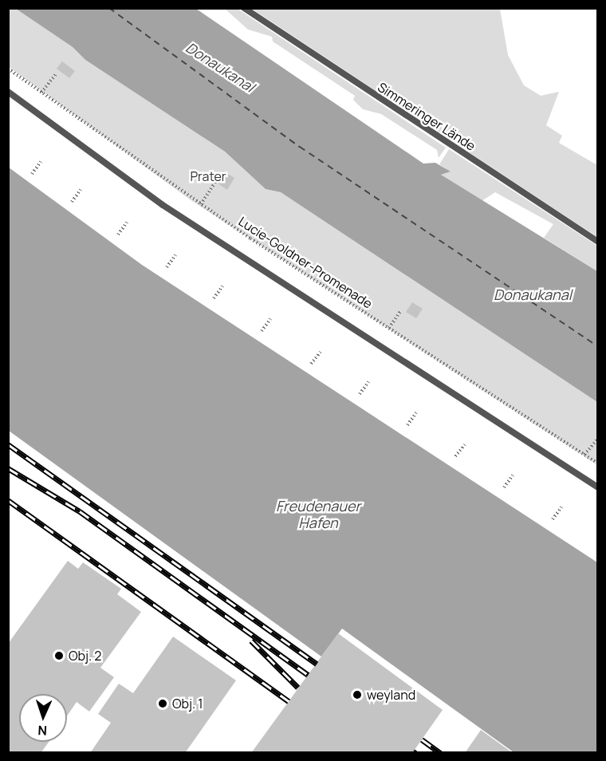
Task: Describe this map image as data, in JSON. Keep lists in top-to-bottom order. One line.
{"streets":{"lane":["Simmeringer Lände"],"path":["Lucie-Goldner-Promenade"]},"water":["Donaukanal","Freudenauer Hafen"],"parks":["Prater"],"places":["Obj. 2","weyland","Obj. 1"],"north":"bottom"}
